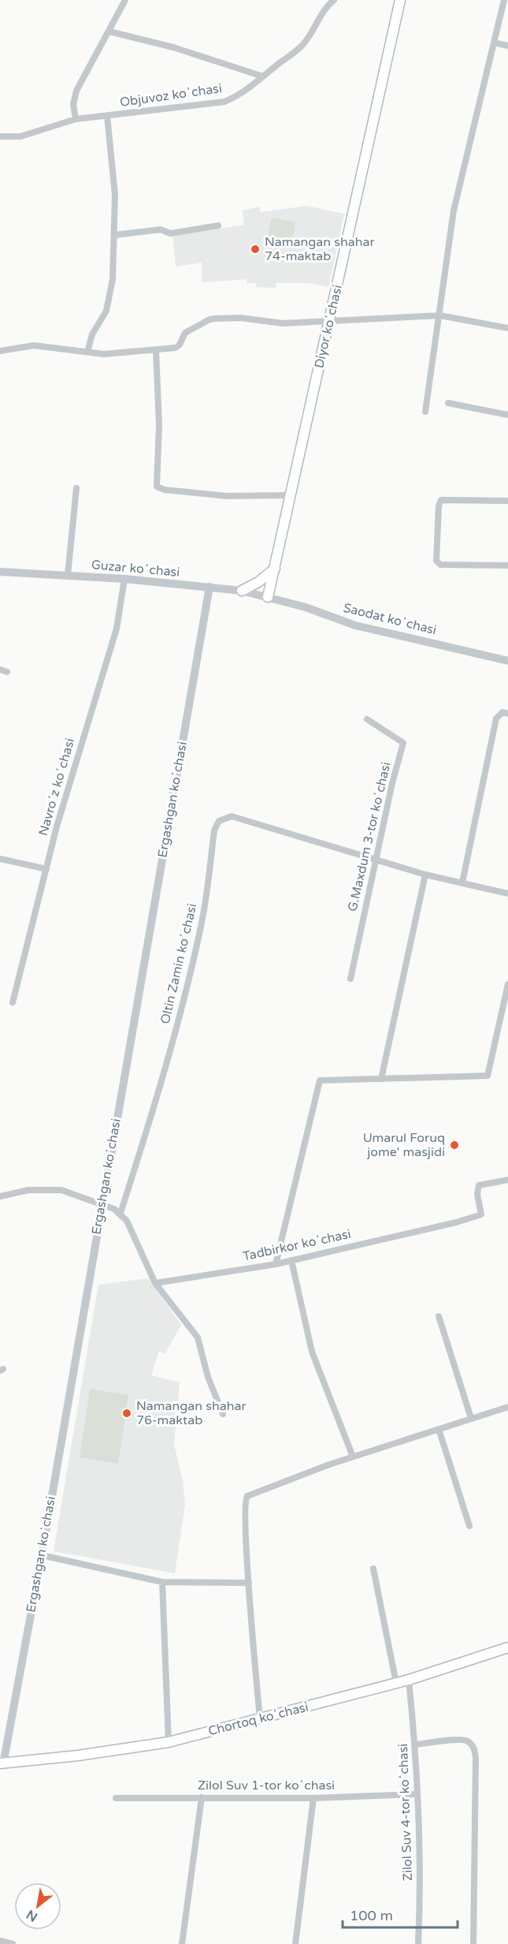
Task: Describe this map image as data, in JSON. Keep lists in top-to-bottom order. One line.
{"streets":{"main road":["Diyor koʻchasi","Chortoq koʻchasi"],"street":["Objuvoz koʻchasi","Guzar koʻchasi","Saodat koʻchasi","Navroʻz koʻchasi","Ergashgan koʻchasi","G.Maxdum 3-tor koʻchasi","Oltin Zamin koʻchasi","Tadbirkor koʻchasi","Zilol Suv 1-tor koʻchasi","Zilol Suv 4-tor koʻchasi"]},"crossings":[["Diyor koʻchasi","Guzar koʻchasi"],["Diyor koʻchasi","Saodat koʻchasi"],["Guzar koʻchasi","Saodat koʻchasi"],["Guzar koʻchasi","Navroʻz koʻchasi"],["Guzar koʻchasi","Ergashgan koʻchasi"],["Ergashgan koʻchasi","Chortoq koʻchasi"],["G.Maxdum 3-tor koʻchasi","Oltin Zamin koʻchasi"],["Chortoq koʻchasi","Zilol Suv 4-tor koʻchasi"],["Zilol Suv 1-tor koʻchasi","Zilol Suv 4-tor koʻchasi"]],"places":["Namangan shahar 74-maktab","Umarul Foruq jome' masjidi","Namangan shahar 76-maktab"],"scale_bar":"100 m","north":"bottom left"}
